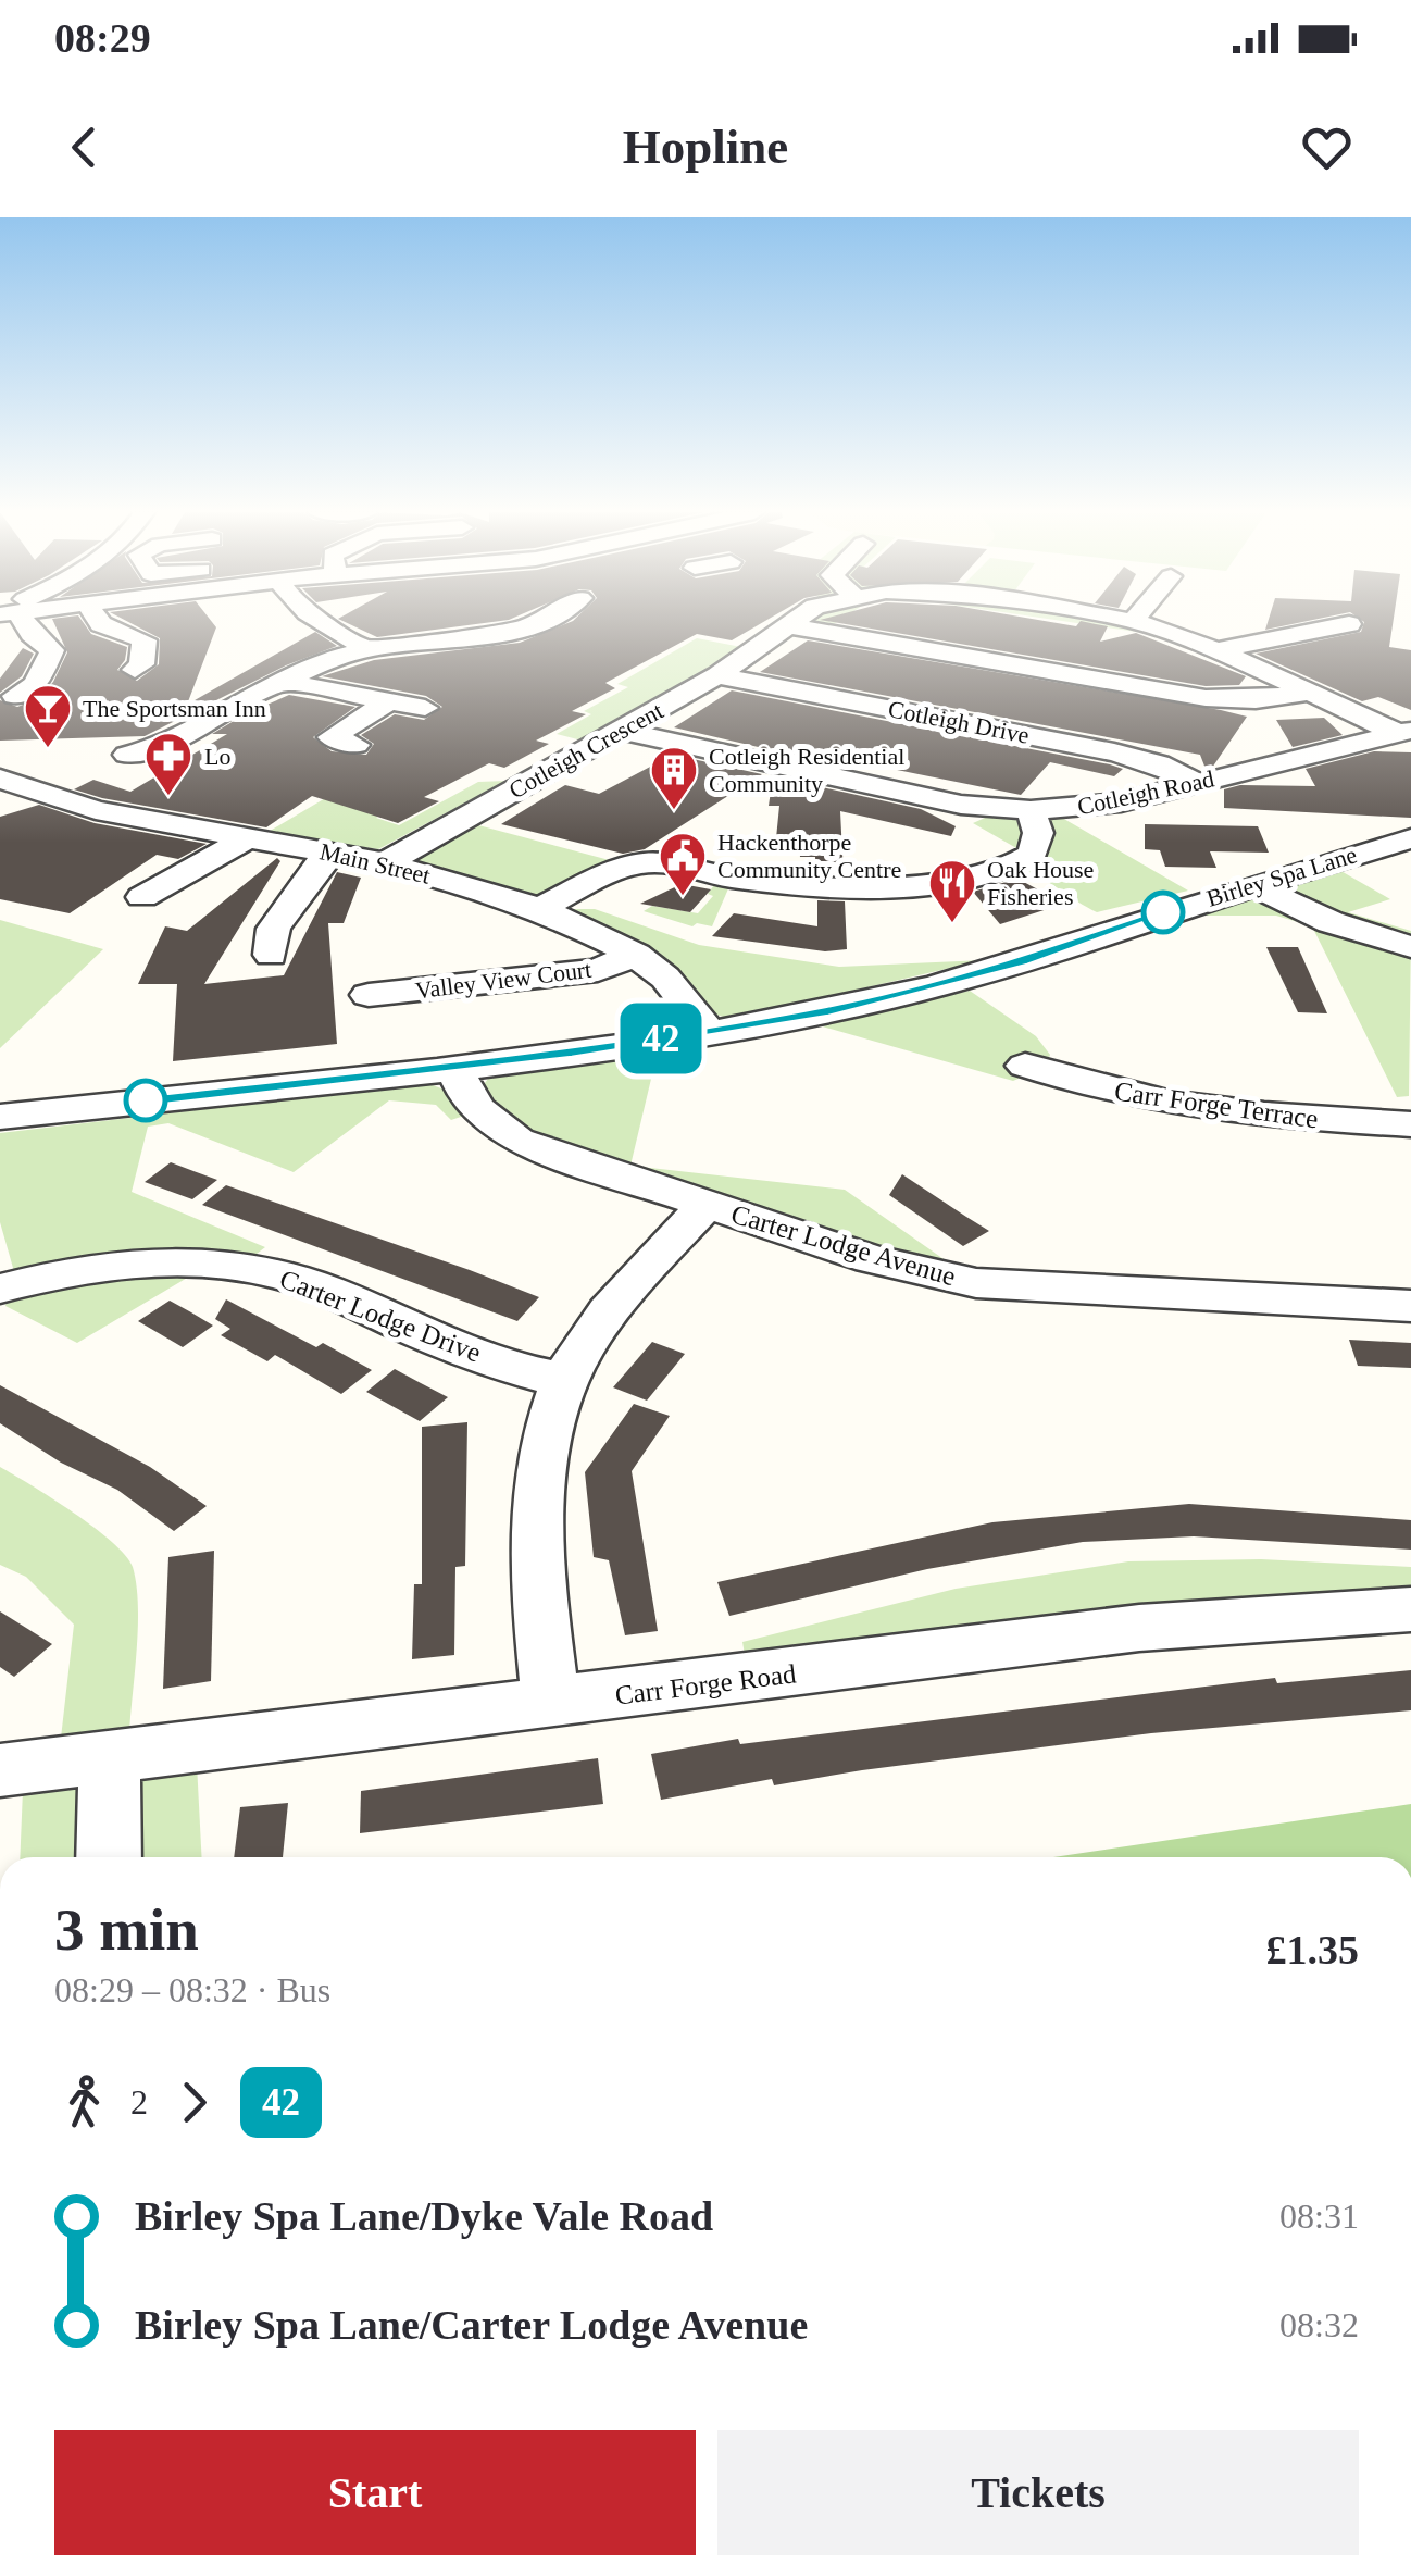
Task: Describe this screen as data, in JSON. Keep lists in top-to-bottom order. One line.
{"streets":{"street":["Cotleigh Drive","Cotleigh Crescent","Cotleigh Road","Main Street","Birley Spa Lane","Valley View Court","Carr Forge Terrace","Carter Lodge Avenue","Carter Lodge Drive","Carr Forge Road"]},"crossings":[["Cotleigh Drive","Cotleigh Crescent"],["Cotleigh Drive","Cotleigh Road"],["Cotleigh Crescent","Cotleigh Road"],["Cotleigh Crescent","Main Street"],["Main Street","Birley Spa Lane"],["Main Street","Valley View Court"],["Birley Spa Lane","Carter Lodge Avenue"]],"places":{"bar":["The Sportsman Inn"],"pharmacy":["Lo"],"building":["Cotleigh Residential Community"],"public building":["Hackenthorpe Community Centre"],"restaurant":["Oak House Fisheries"]},"lines":["bus line 42"],"page":{"status":"08:29","header":"Hopline","on_map":"42","heading":["3 min","08:29 – 08:32 · Bus","£1.35"],"legs":["2","42"],"list":[{"name":"Birley Spa Lane/Dyke Vale Road","value":"08:31"},{"name":"Birley Spa Lane/Carter Lodge Avenue","value":"08:32"}],"buttons":["Start","Tickets"]}}
